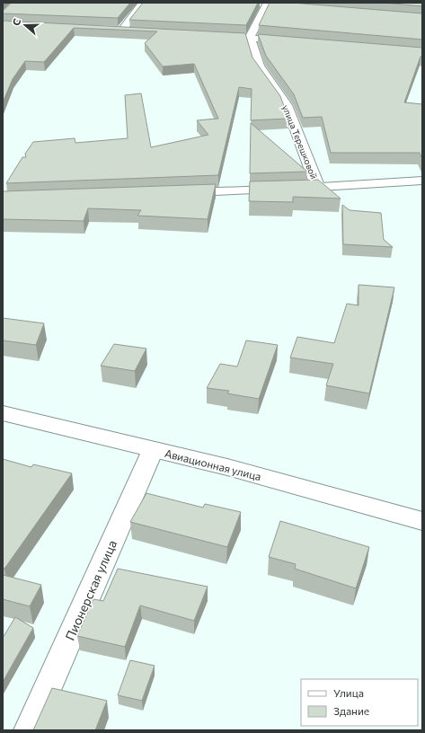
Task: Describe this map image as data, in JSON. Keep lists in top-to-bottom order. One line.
{"streets":{"street":["улица Терешковой","Авиационная улица","Пионерская улица"]},"crossings":[["Авиационная улица","Пионерская улица"]],"legend":["Улица","Здание"],"north":"left"}
